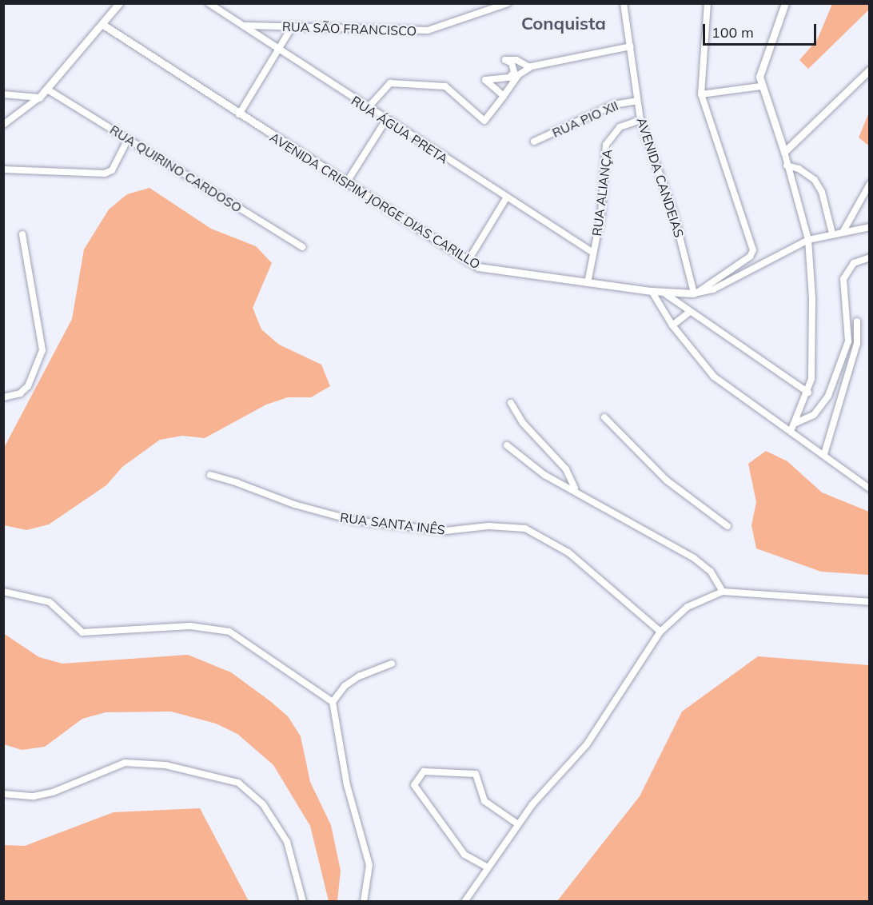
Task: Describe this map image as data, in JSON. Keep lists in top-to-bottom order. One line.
{"streets":{"street":["RUA SÃO FRANCISCO","RUA PIO XII","RUA ÁGUA PRETA","RUA QUIRINO CARDOSO","AVENIDA CANDEIAS","RUA ALIANÇA","AVENIDA CRISPIM JORGE DIAS CARILLO","RUA SANTA INÊS"]},"crossings":[["RUA SÃO FRANCISCO","RUA ÁGUA PRETA"],["RUA PIO XII","AVENIDA CANDEIAS"],["RUA ÁGUA PRETA","RUA ALIANÇA"],["AVENIDA CANDEIAS","RUA ALIANÇA"],["AVENIDA CANDEIAS","AVENIDA CRISPIM JORGE DIAS CARILLO"],["RUA ALIANÇA","AVENIDA CRISPIM JORGE DIAS CARILLO"]],"districts":["Conquista"],"scale_bar":"100 m"}
